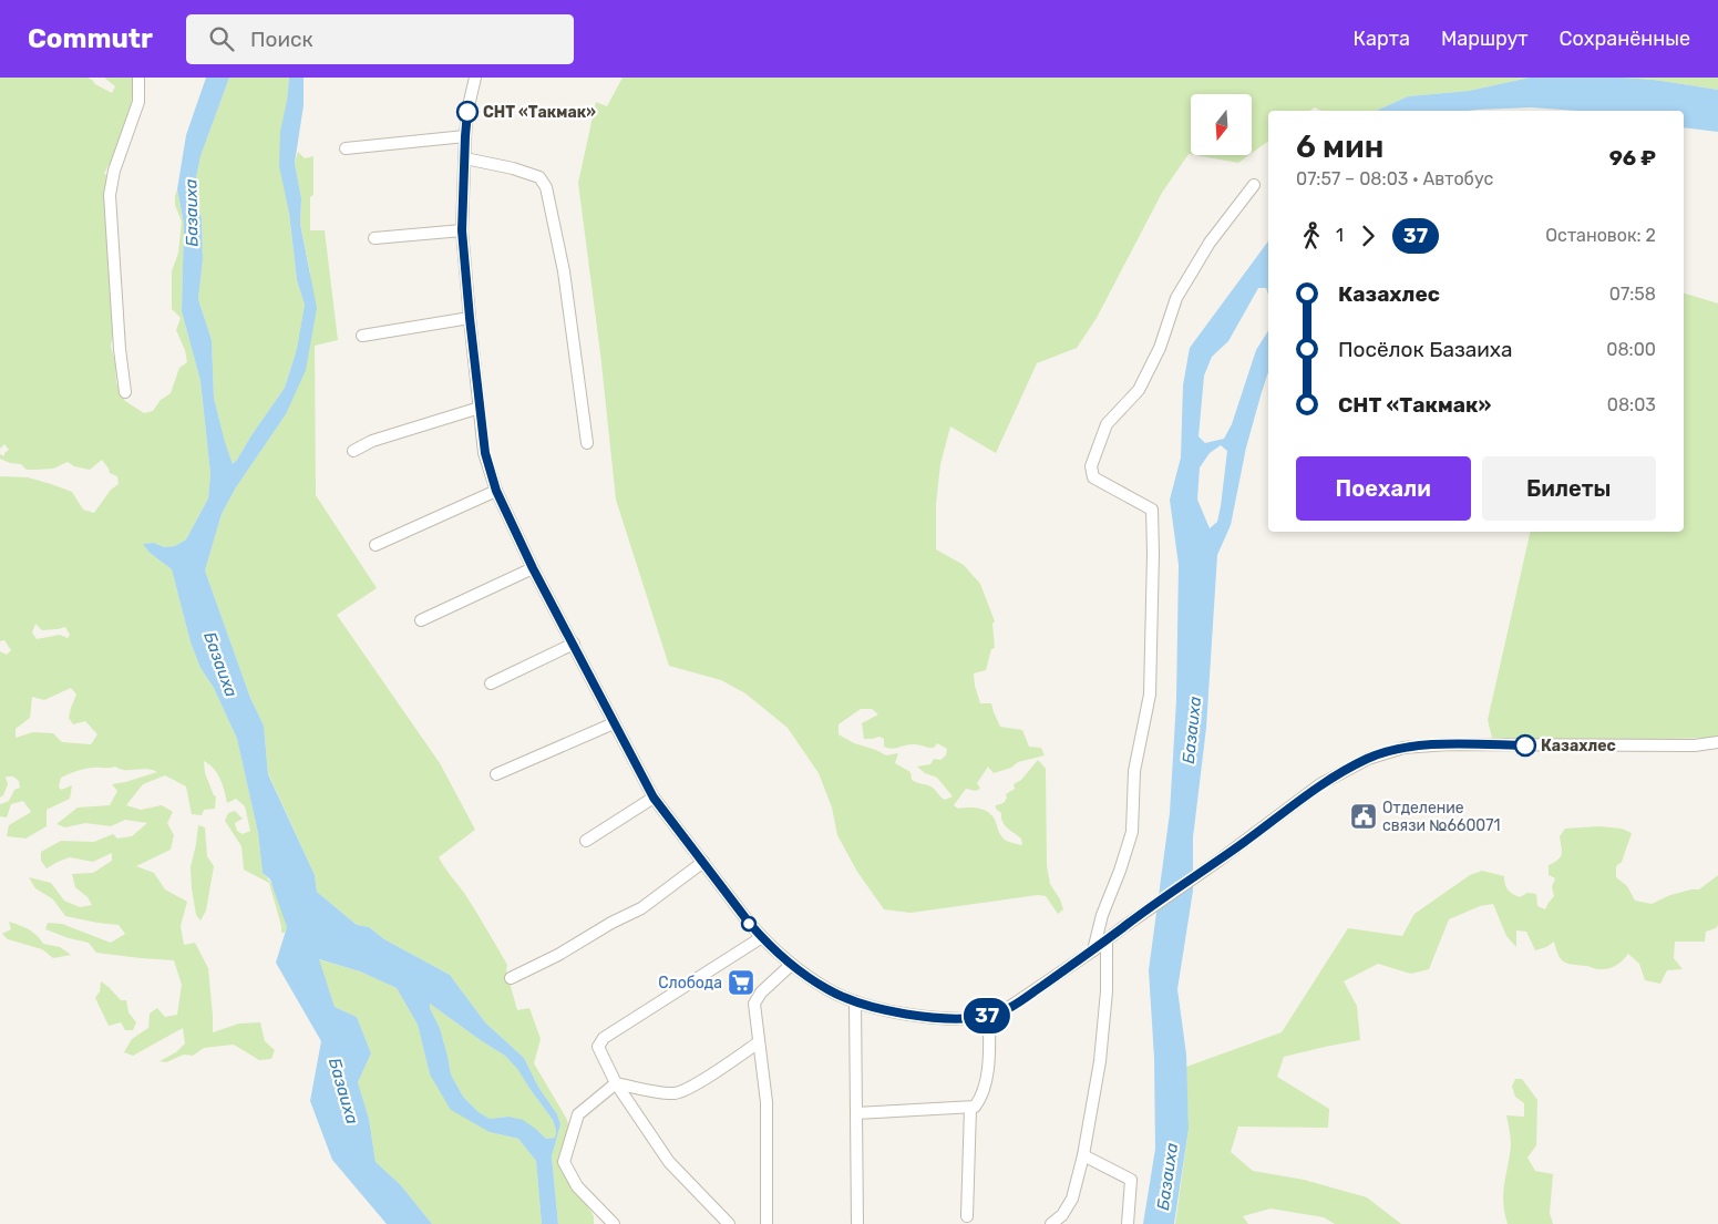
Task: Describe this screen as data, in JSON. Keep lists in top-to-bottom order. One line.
{"water":["Базаиха"],"places":{"other":["СНТ «Такмак»","Казахлес"],"public building":["Отделение связи №660071"],"supermarket":["Слобода"]},"lines":["bus line 37"],"north":"bottom","page":{"header":"Commutr","search":"Поиск","nav":["Карта","Маршрут","Сохранённые"],"on_map":"37","heading":["6 мин","07:57 – 08:03 · Автобус","96 ₽"],"legs":["1","37","Остановок: 2"],"list":[{"name":"Казахлес","value":"07:58"},{"name":"Посёлок Базаиха","value":"08:00"},{"name":"СНТ «Такмак»","value":"08:03"}],"buttons":["Поехали","Билеты"]}}
